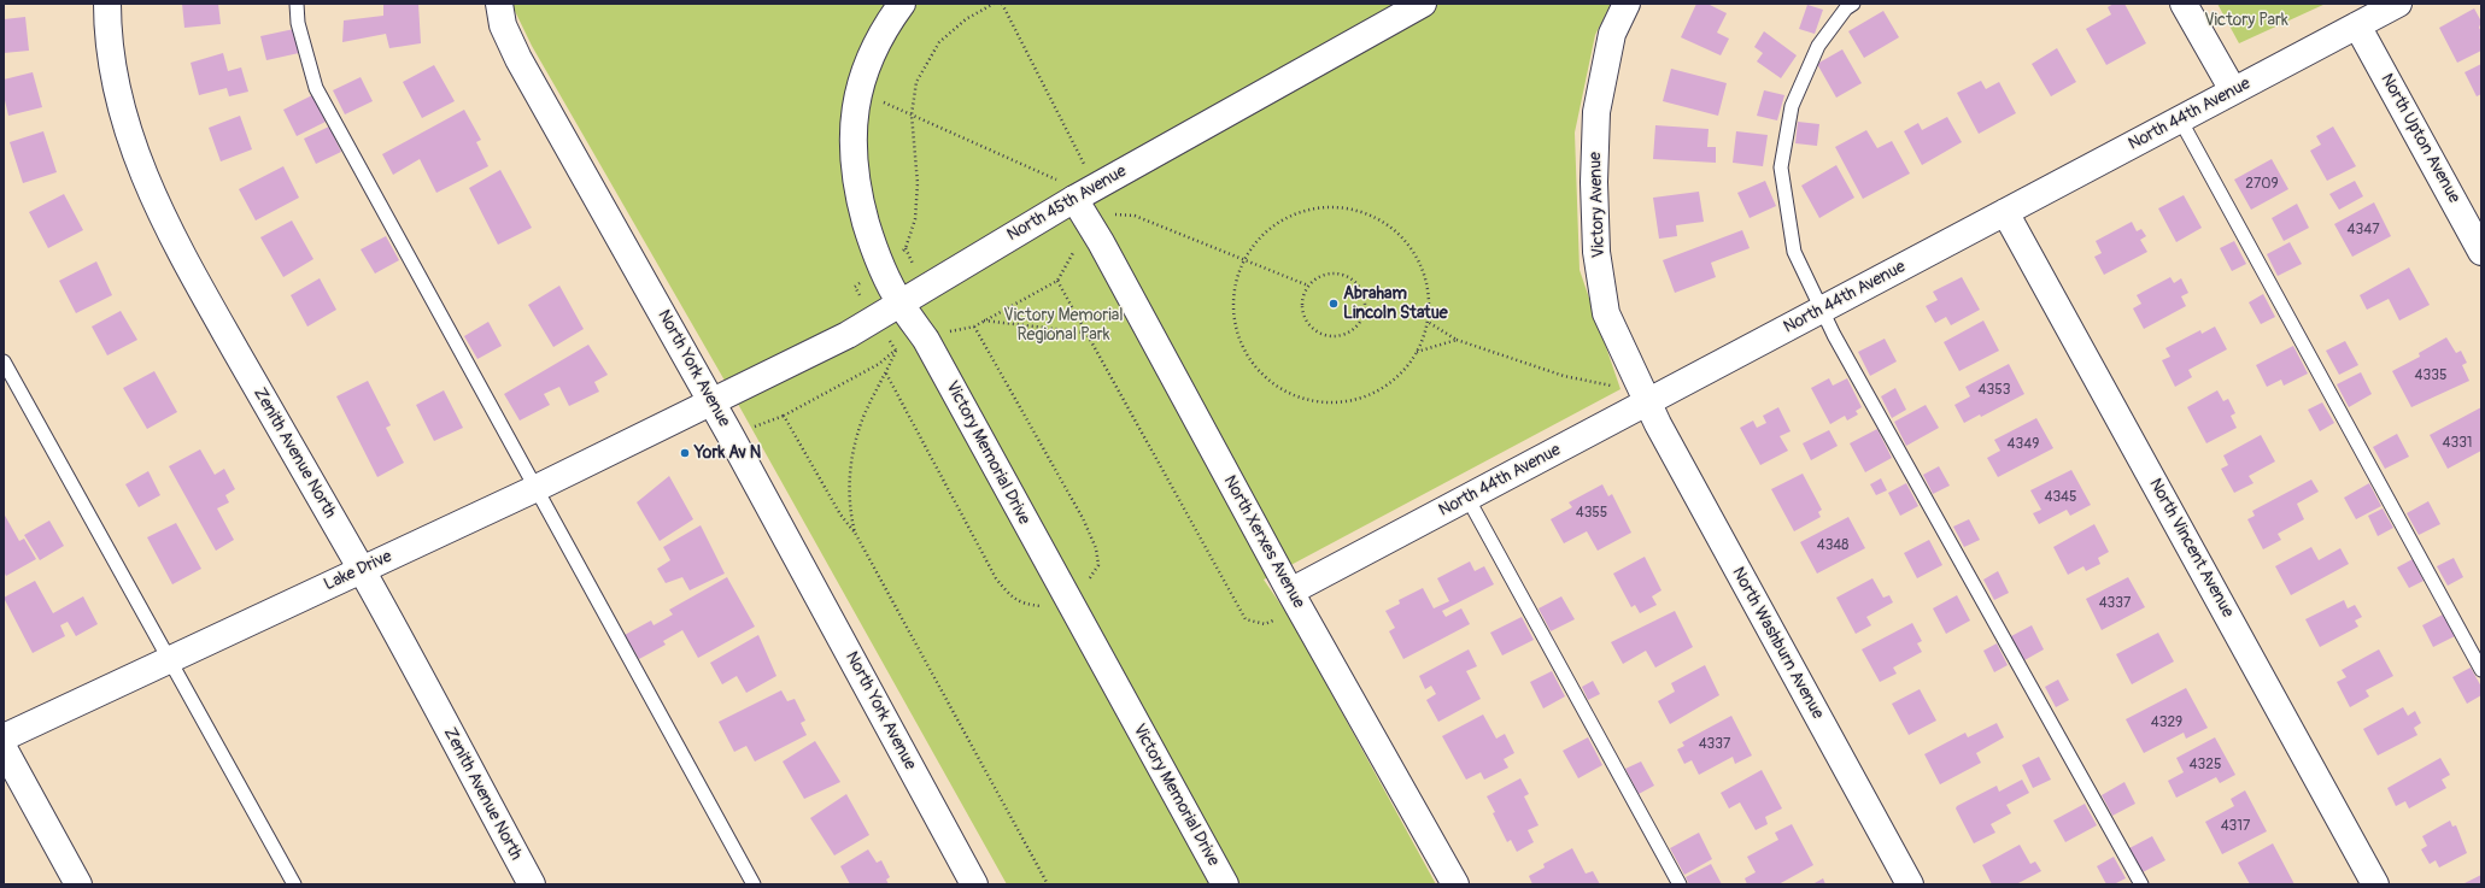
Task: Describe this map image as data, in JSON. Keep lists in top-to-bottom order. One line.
{"streets":{"street":["North 44th Avenue","North Upton Avenue","North 45th Avenue","Victory Avenue","North York Avenue","Zenith Avenue North","Victory Memorial Drive","North Xerxes Avenue","North Vincent Avenue","Lake Drive","North Washburn Avenue"]},"crossings":[["North 44th Avenue","North Upton Avenue"],["North 44th Avenue","Victory Avenue"],["North 44th Avenue","North Xerxes Avenue"],["North 44th Avenue","North Vincent Avenue"],["North 44th Avenue","North Washburn Avenue"],["North 45th Avenue","North York Avenue"],["North 45th Avenue","Victory Memorial Drive"],["North 45th Avenue","North Xerxes Avenue"],["North 45th Avenue","Lake Drive"],["Victory Avenue","North Washburn Avenue"],["North York Avenue","Lake Drive"],["Zenith Avenue North","Lake Drive"]],"parks":["Victory Park","Victory Memorial Regional Park"],"places":["Abraham Lincoln Statue","York Av N"],"house_numbers":["2709","4347","4335","4353","4331","4349","4345","4355","4348","4337","4329","4337","4325","4317"]}
